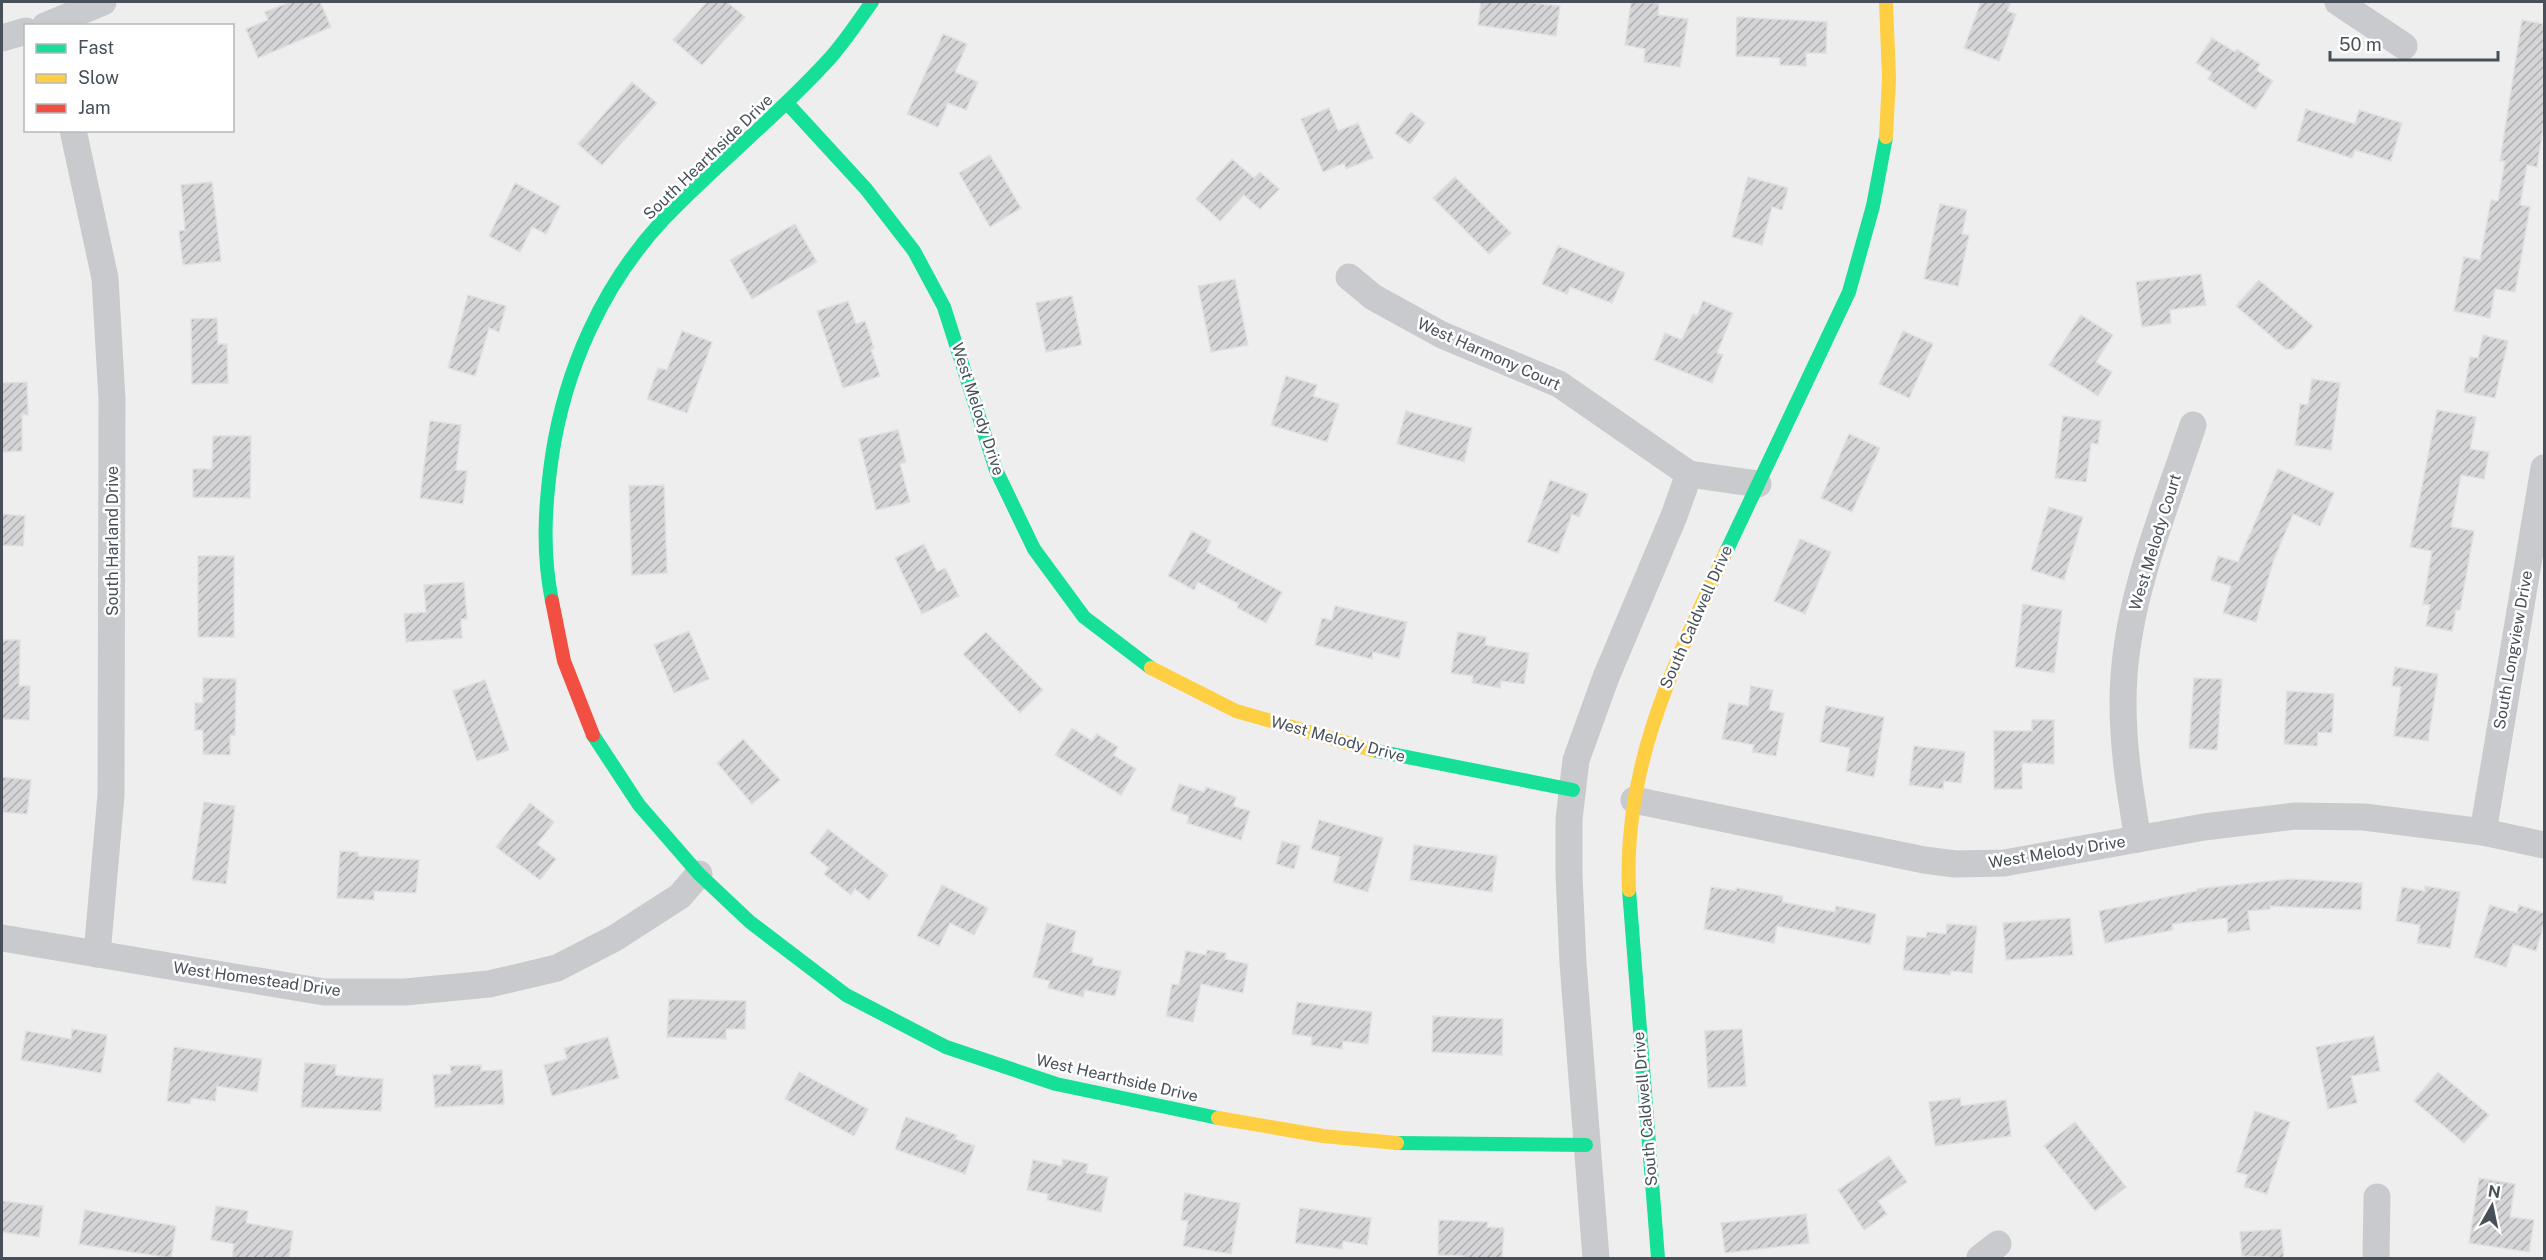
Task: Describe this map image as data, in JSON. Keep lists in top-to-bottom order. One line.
{"streets":{"street":["South Hearthside Drive","West Harmony Court","West Melody Drive","South Harland Drive","West Melody Court","South Caldwell Drive","South Longview Drive","West Homestead Drive","West Hearthside Drive"]},"crossings":[["South Hearthside Drive","West Melody Drive"],["South Hearthside Drive","West Homestead Drive"],["South Hearthside Drive","West Hearthside Drive"],["West Harmony Court","South Caldwell Drive"],["West Melody Drive","West Melody Court"],["West Melody Drive","South Caldwell Drive"],["West Melody Drive","South Longview Drive"],["South Harland Drive","West Homestead Drive"],["West Homestead Drive","West Hearthside Drive"]],"legend":["Fast","Slow","Jam"],"scale_bar":"50 m","north":"top"}
